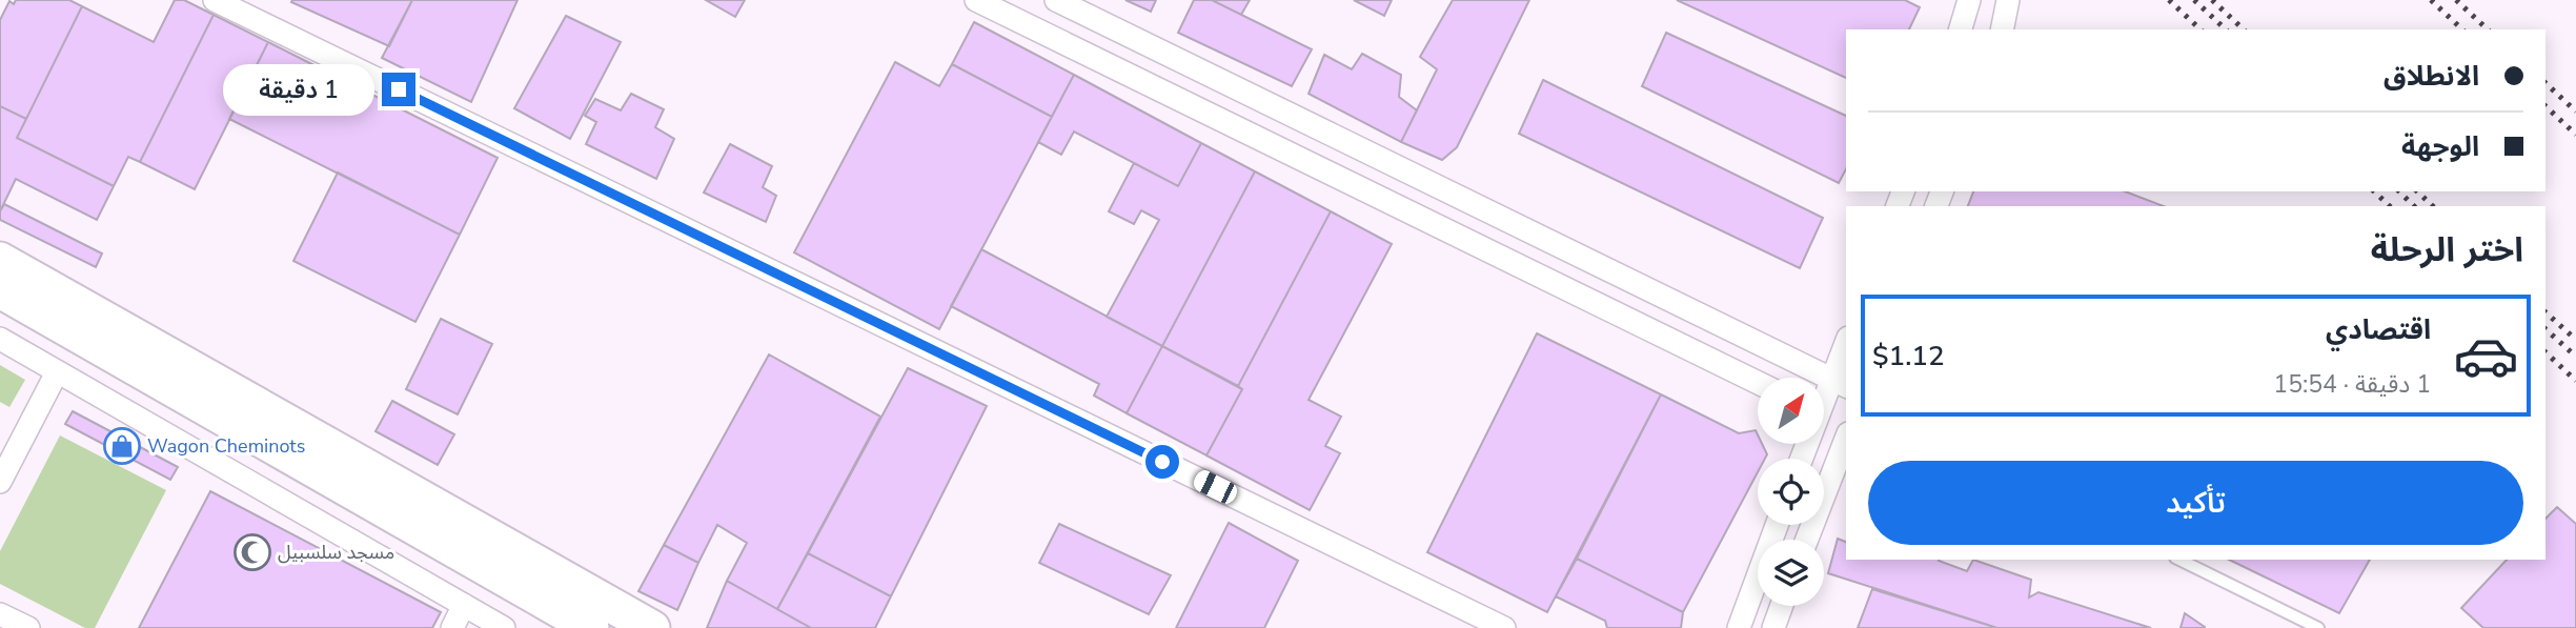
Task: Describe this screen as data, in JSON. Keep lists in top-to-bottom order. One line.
{"places":{"shop":["Wagon Cheminots"],"mosque":["مسجد سلسبيل"]},"north":"top right","page":{"banner":["الانطلاق","الوجهة"],"bubble":"1 دقيقة","heading":"اختر الرحلة","list":[{"name":"اقتصادي","note":"1 دقيقة · 15:54","value":"$1.12"}],"buttons":"تأكيد"}}
